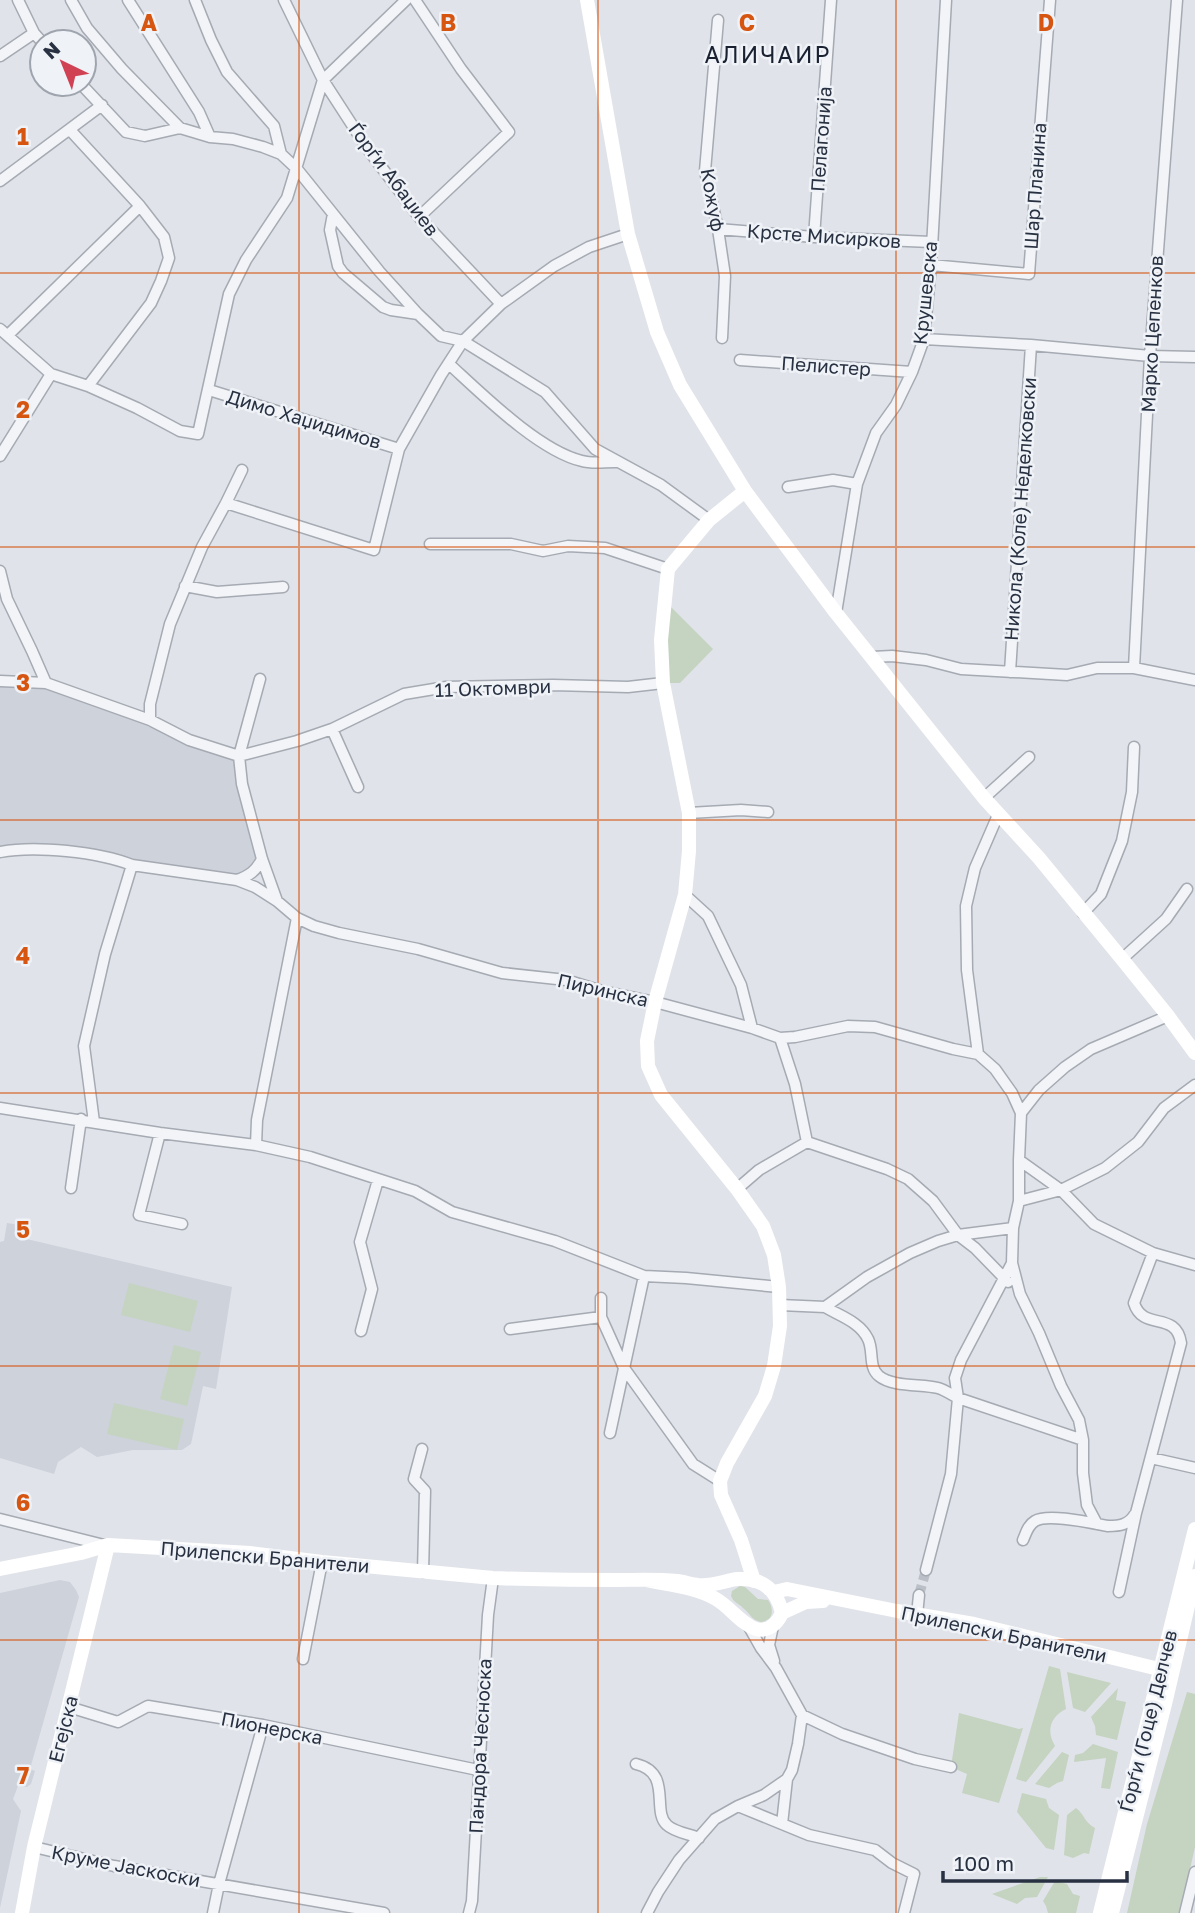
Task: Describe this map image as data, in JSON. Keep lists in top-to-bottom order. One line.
{"streets":{"street":["Пелагонија","Ѓорѓи Абаџиев","Шар Планина","Кожуф","Крсте Мисирков","Крушевска","Марко Цепенков","Пелистер","Димо Хаџидимов","Никола (Коле) Неделковски","11 Октомври","Пиринска","Прилепски Бранители","Ѓорѓи (Гоце) Делчев","Пионерска","Егејска","Пандора Чесноска","Круме Јаскоски"]},"crossings":[["Пелагонија","Крсте Мисирков"],["Шар Планина","Крушевска"],["Кожуф","Крсте Мисирков"],["Крсте Мисирков","Крушевска"],["Крушевска","Пелистер"],["11 Октомври","Пиринска"],["Прилепски Бранители","Ѓорѓи (Гоце) Делчев"],["Прилепски Бранители","Егејска"],["Прилепски Бранители","Пандора Чесноска"],["Пионерска","Егејска"],["Пионерска","Пандора Чесноска"],["Пионерска","Круме Јаскоски"],["Егејска","Круме Јаскоски"]],"districts":["АЛИЧАИР"],"scale_bar":"100 m","north":"top left","grid":{"columns":["A","B","C","D"],"rows":["1","2","3","4","5","6","7"]}}
